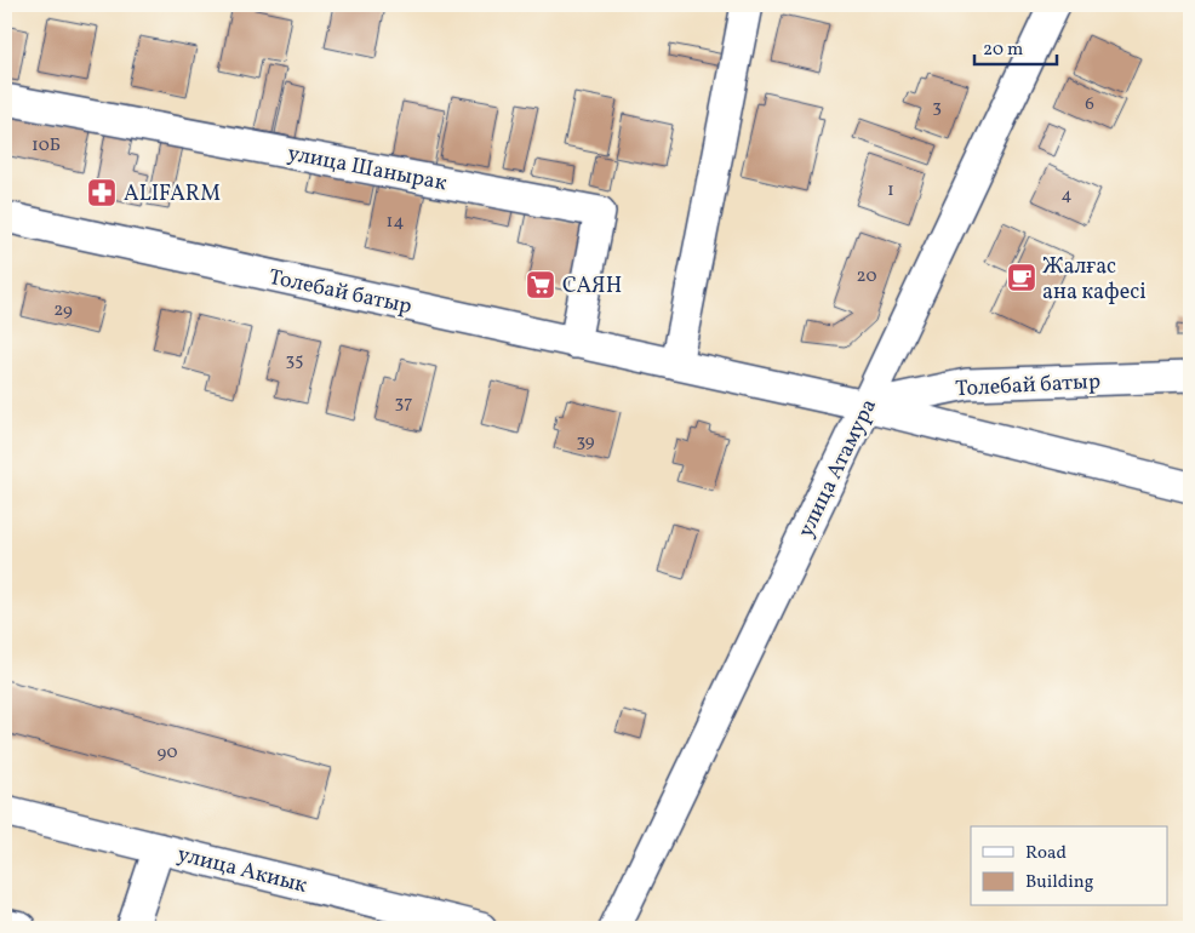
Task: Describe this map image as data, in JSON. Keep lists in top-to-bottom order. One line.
{"streets":{"street":["улица Шанырак","Толебай батыр","улица Атамура","улица Акиык"]},"crossings":[["улица Шанырак","Толебай батыр"],["Толебай батыр","улица Атамура"]],"places":{"pharmacy":["ALIFARM"],"cafe":["Жалғас ана кафесі"],"supermarket":["САЯН"]},"house_numbers":["6","3","10Б","1","4","14","20","29","35","37","39","90"],"legend":["Road","Building"],"scale_bar":"20 m"}
